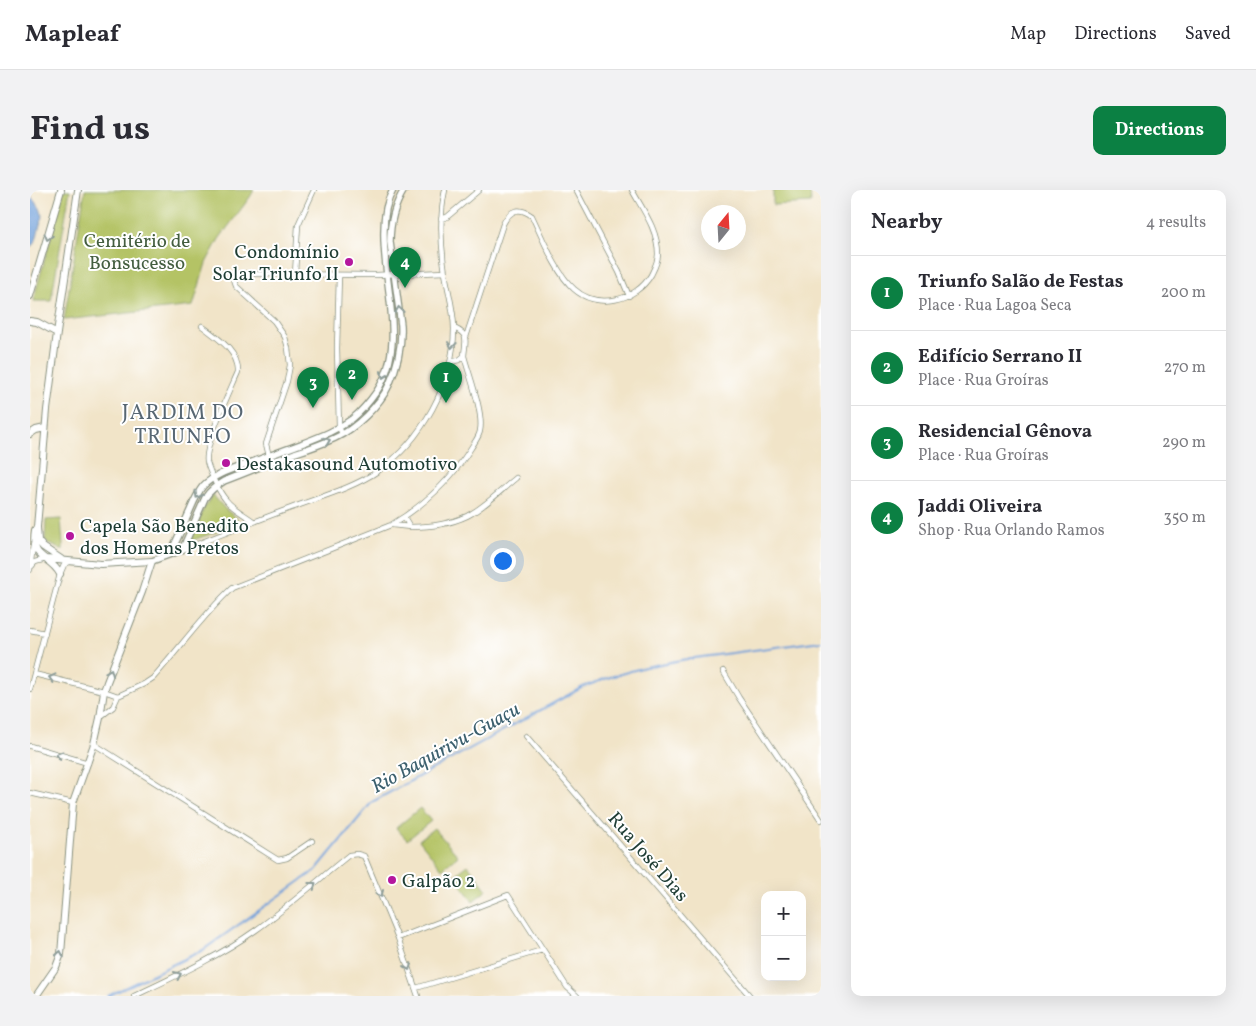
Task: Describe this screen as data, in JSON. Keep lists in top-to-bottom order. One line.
{"streets":{"street":["Rua José Dias"]},"districts":["JARDIM DO TRIUNFO"],"water":["Rio Baquirivu-Guaçu"],"parks":["Cemitério de Bonsucesso"],"places":["Condomínio Solar Triunfo II","Destakasound Automotivo","Capela São Benedito dos Homens Pretos","Galpão 2"],"north":"top","page":{"header":"Mapleaf","nav":["Map","Directions","Saved"],"title":"Find us","buttons":"Directions","heading":["Nearby","4 results"],"pins":["4","2","1","3"],"list":[{"mark":"1","name":"Triunfo Salão de Festas","note":"Place · Rua Lagoa Seca","value":"200 m"},{"mark":"2","name":"Edifício Serrano II","note":"Place · Rua Groíras","value":"270 m"},{"mark":"3","name":"Residencial Gênova","note":"Place · Rua Groíras","value":"290 m"},{"mark":"4","name":"Jaddi Oliveira","note":"Shop · Rua Orlando Ramos","value":"350 m"}],"map_buttons":["+","−"]}}
